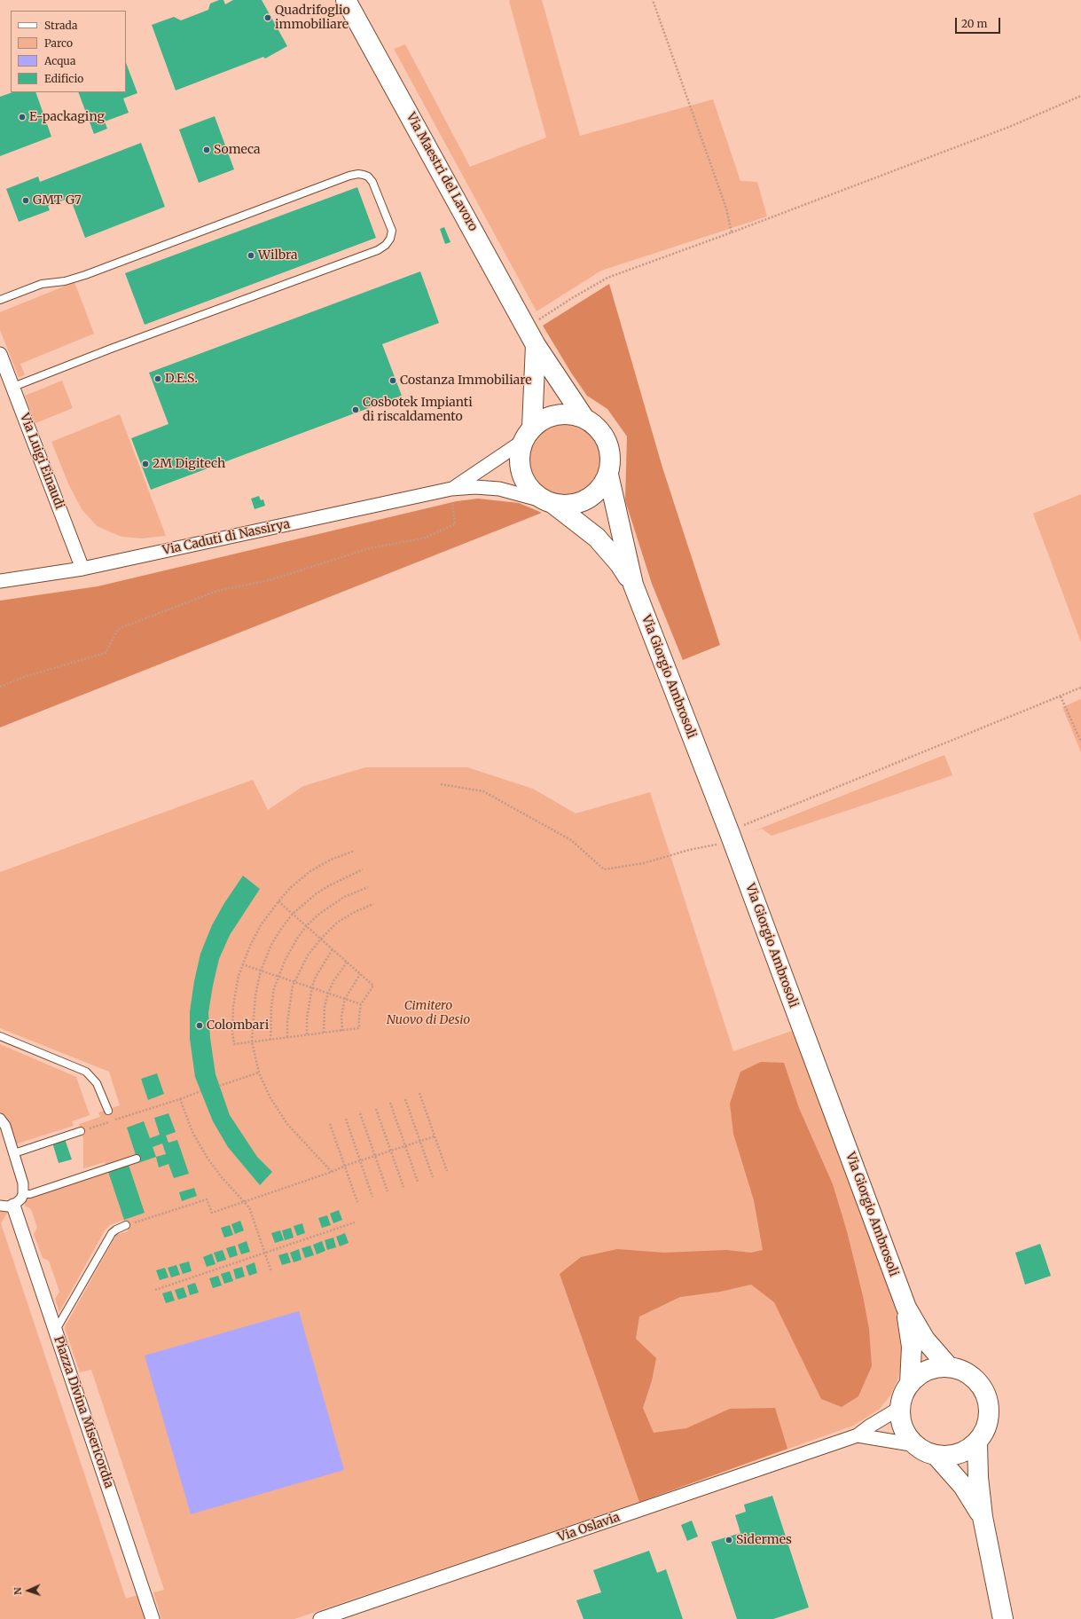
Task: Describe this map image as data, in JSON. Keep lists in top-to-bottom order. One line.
{"streets":{"main road":["Via Maestri del Lavoro","Via Giorgio Ambrosoli"],"street":["Via Luigi Einaudi","Via Caduti di Nassirya","Piazza Divina Misericordia","Via Oslavia"]},"crossings":[["Via Maestri del Lavoro","Via Caduti di Nassirya"],["Via Maestri del Lavoro","Via Giorgio Ambrosoli"],["Via Luigi Einaudi","Via Caduti di Nassirya"],["Via Caduti di Nassirya","Via Giorgio Ambrosoli"],["Via Giorgio Ambrosoli","Via Oslavia"]],"parks":["Cimitero Nuovo di Desio"],"places":["Quadrifoglio immobiliare","E-packaging","Someca","GMT G7","Wilbra","D.E.S.","Costanza Immobiliare","Cosbotek Impianti di riscaldamento","2M Digitech","Colombari","Sidermes"],"legend":["Strada","Parco","Acqua","Edificio"],"scale_bar":"20 m","north":"left"}
